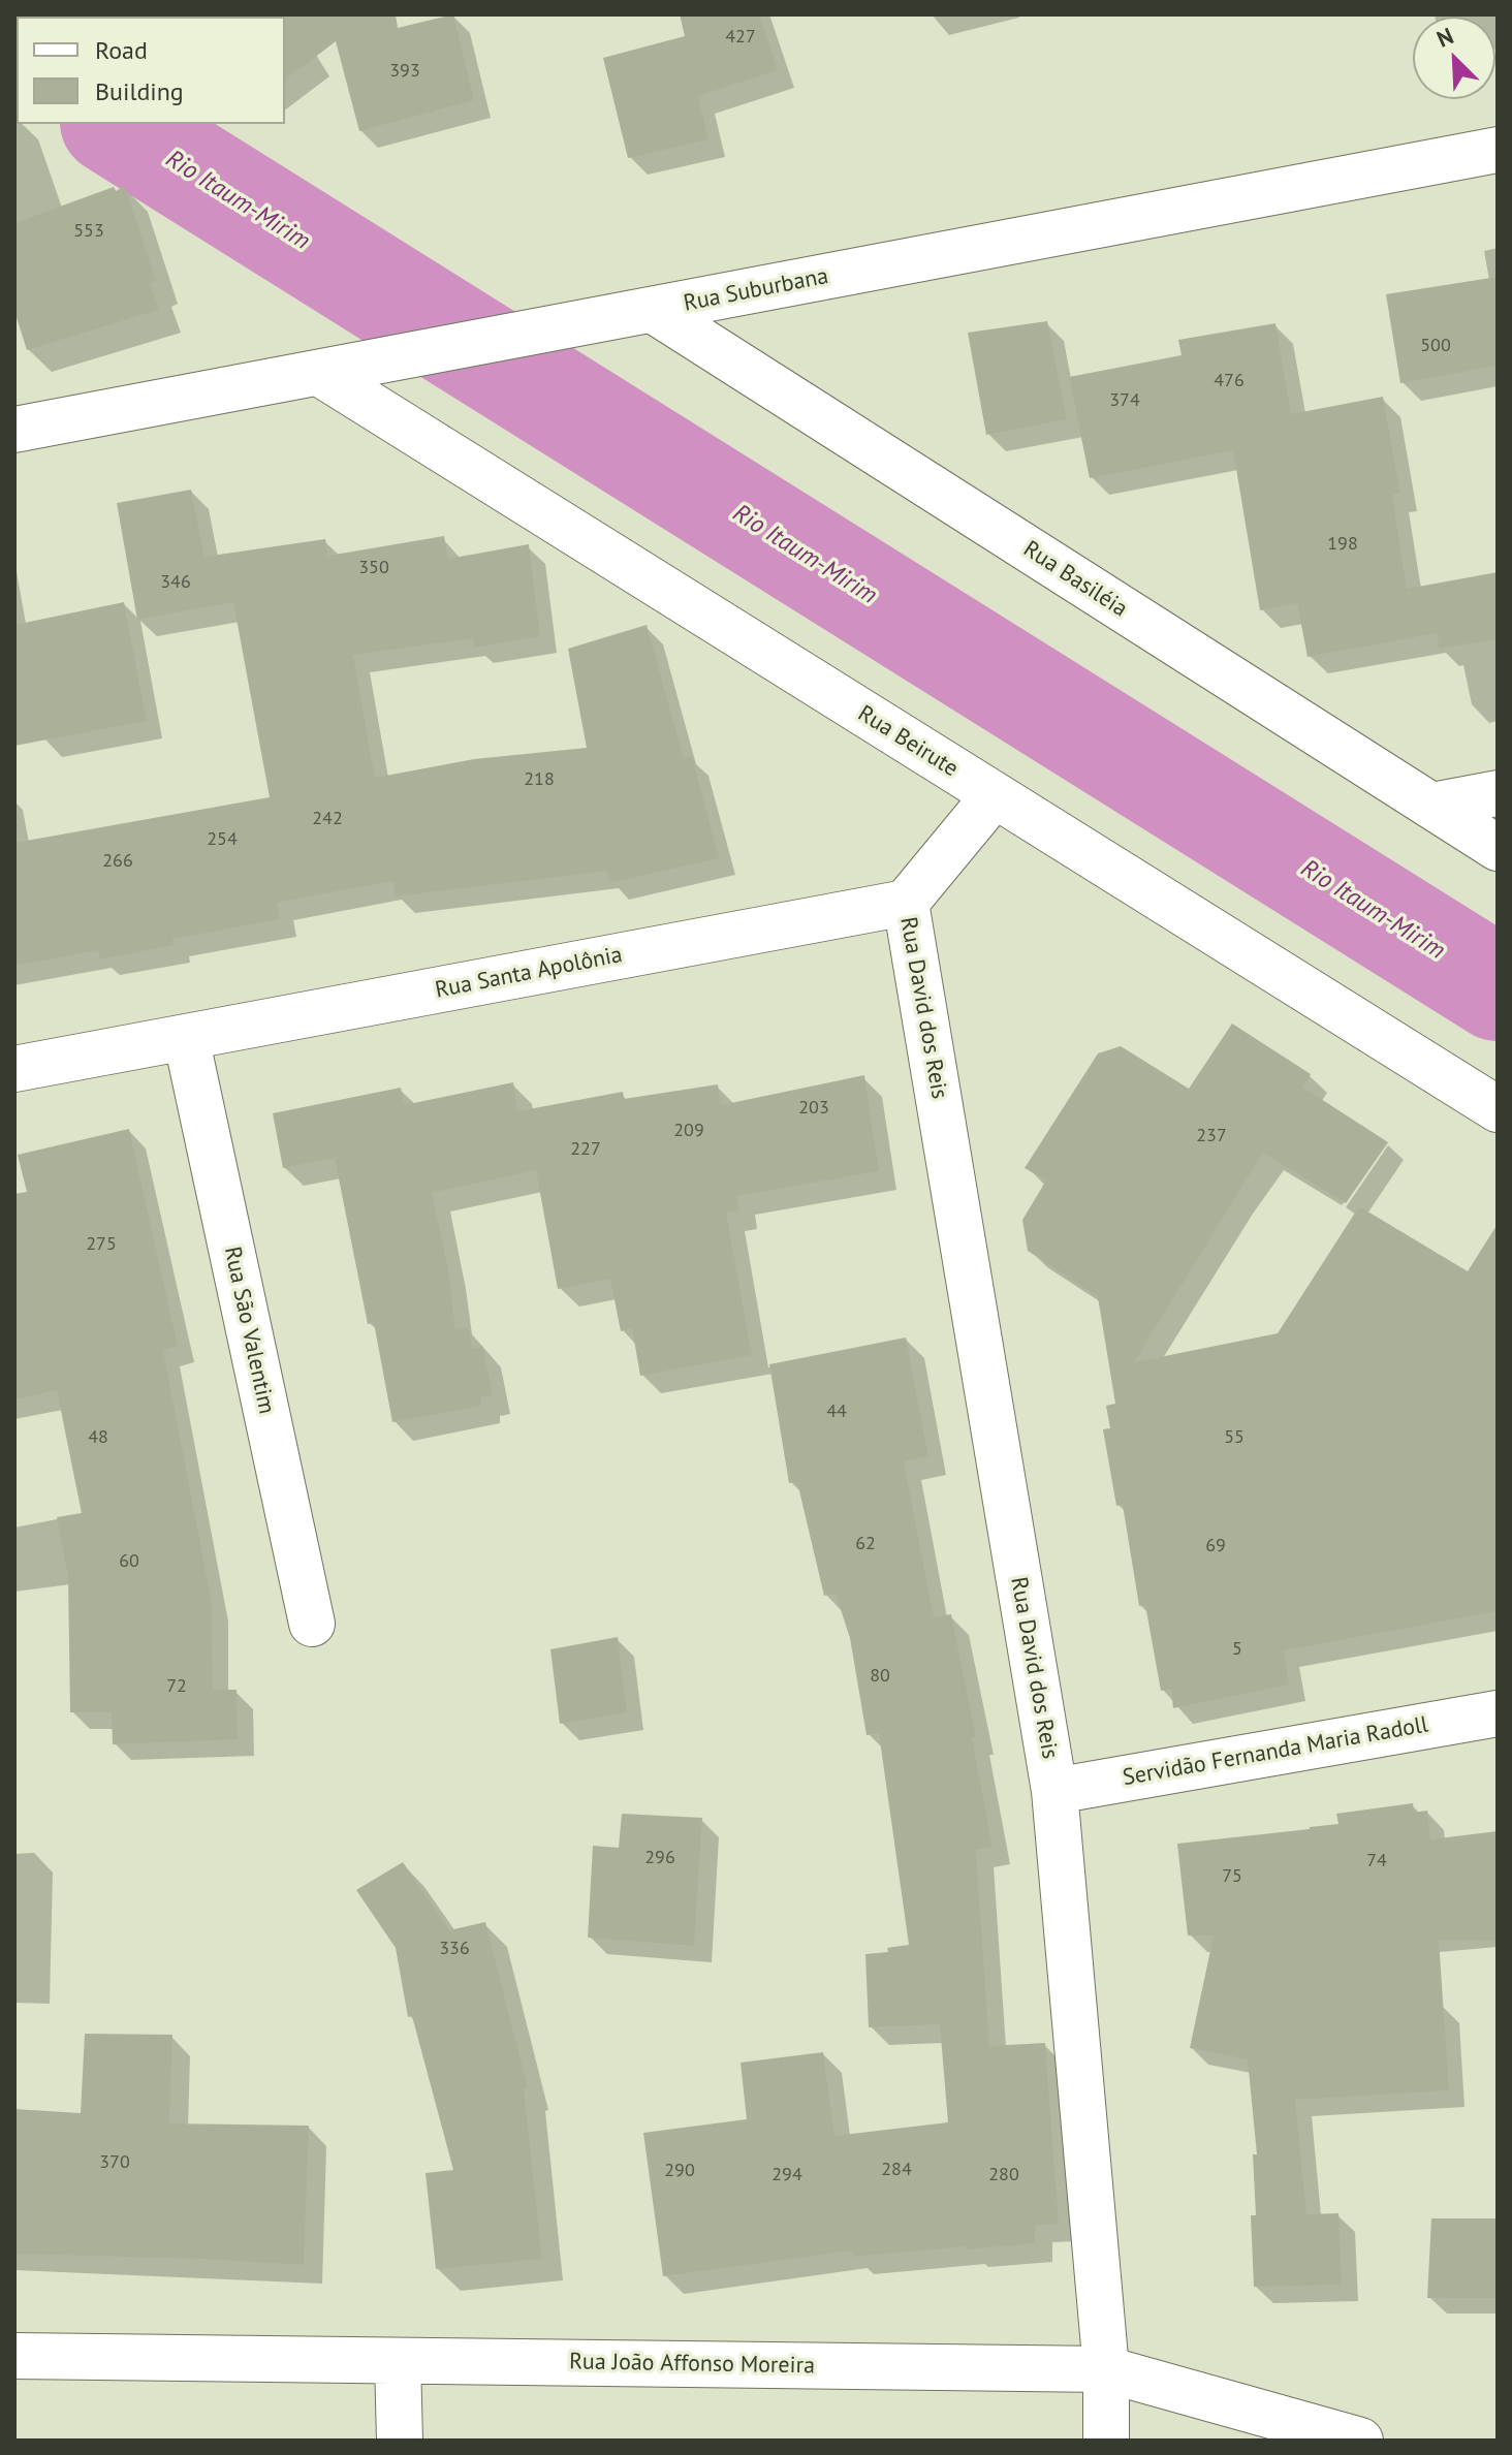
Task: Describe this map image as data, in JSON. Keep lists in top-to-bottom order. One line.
{"streets":{"street":["Rua Suburbana","Rua Basiléia","Rua Beirute","Rua Santa Apolônia","Rua David dos Reis","Rua São Valentim","Servidão Fernanda Maria Radoll","Rua João Affonso Moreira"]},"crossings":[["Rua Suburbana","Rua Basiléia"],["Rua Suburbana","Rua Beirute"],["Rua Santa Apolônia","Rua David dos Reis"],["Rua Santa Apolônia","Rua São Valentim"],["Rua David dos Reis","Servidão Fernanda Maria Radoll"],["Rua David dos Reis","Rua João Affonso Moreira"]],"water":["Rio Itaum-Mirim"],"house_numbers":["427","393","553","500","476","374","198","350","346","218","242","254","266","203","209","237","227","275","44","48","55","62","69","60","5","80","72","296","74","75","336","370","284","290","294","280"],"legend":["Road","Building"],"north":"top left"}
